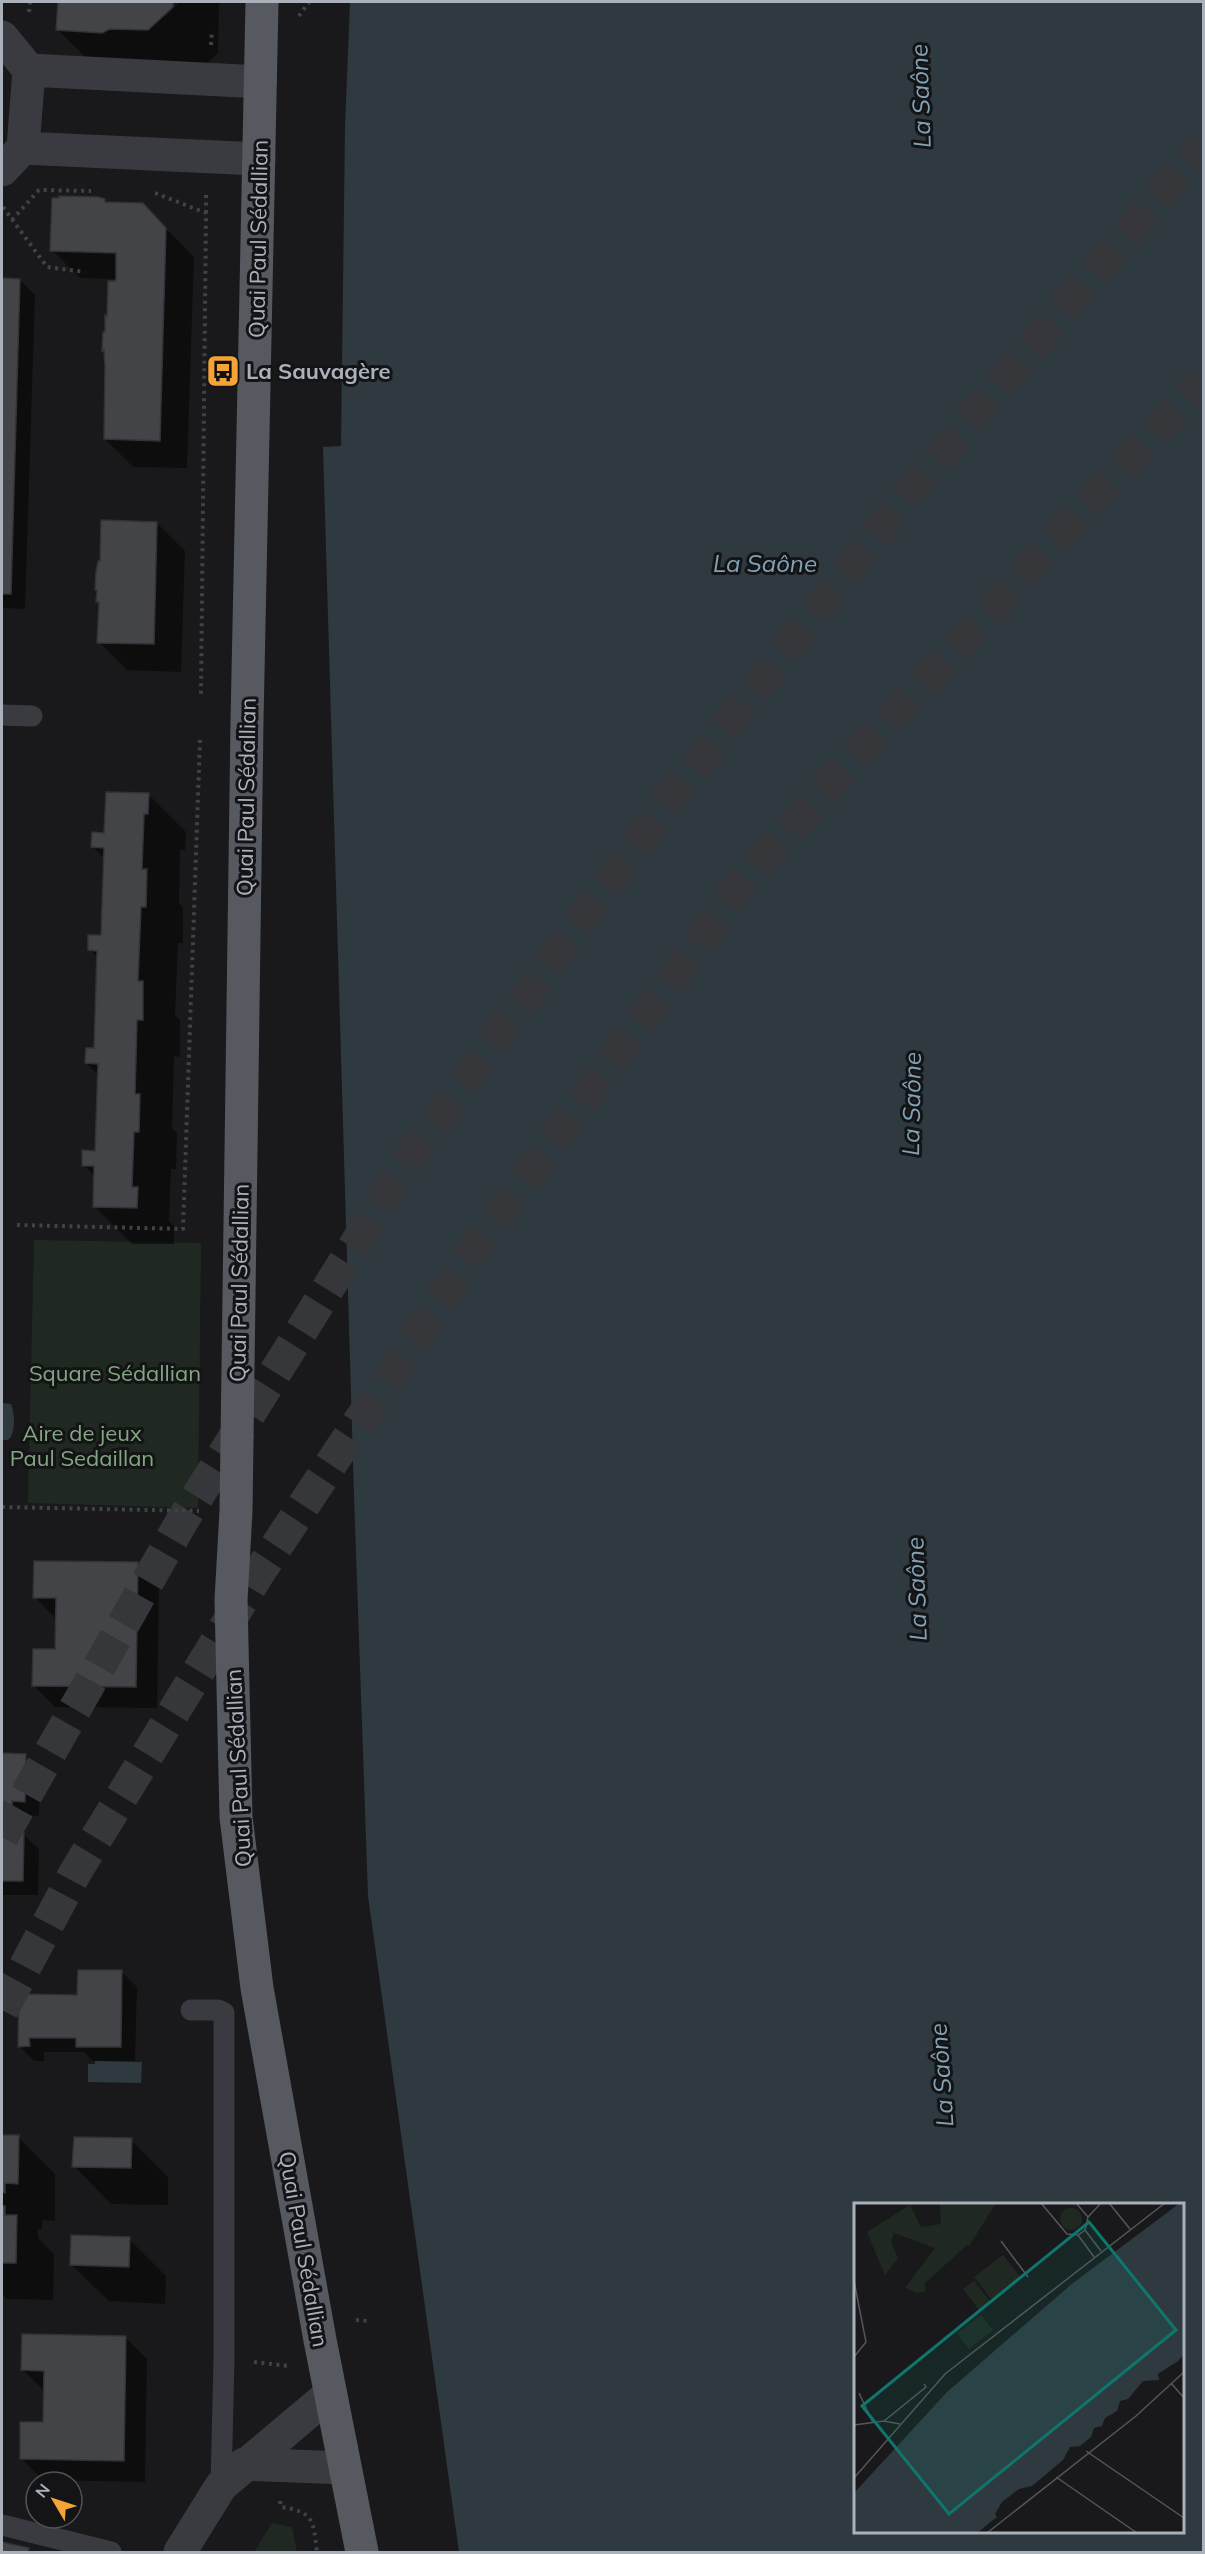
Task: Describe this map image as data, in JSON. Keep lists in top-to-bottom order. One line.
{"streets":{"main road":["Quai Paul Sédallian"]},"water":["La Saône"],"parks":["Square Sédallian","Aire de jeux Paul Sedaillan"],"places":{"bus stop":["La Sauvagère"]},"north":"top left"}
